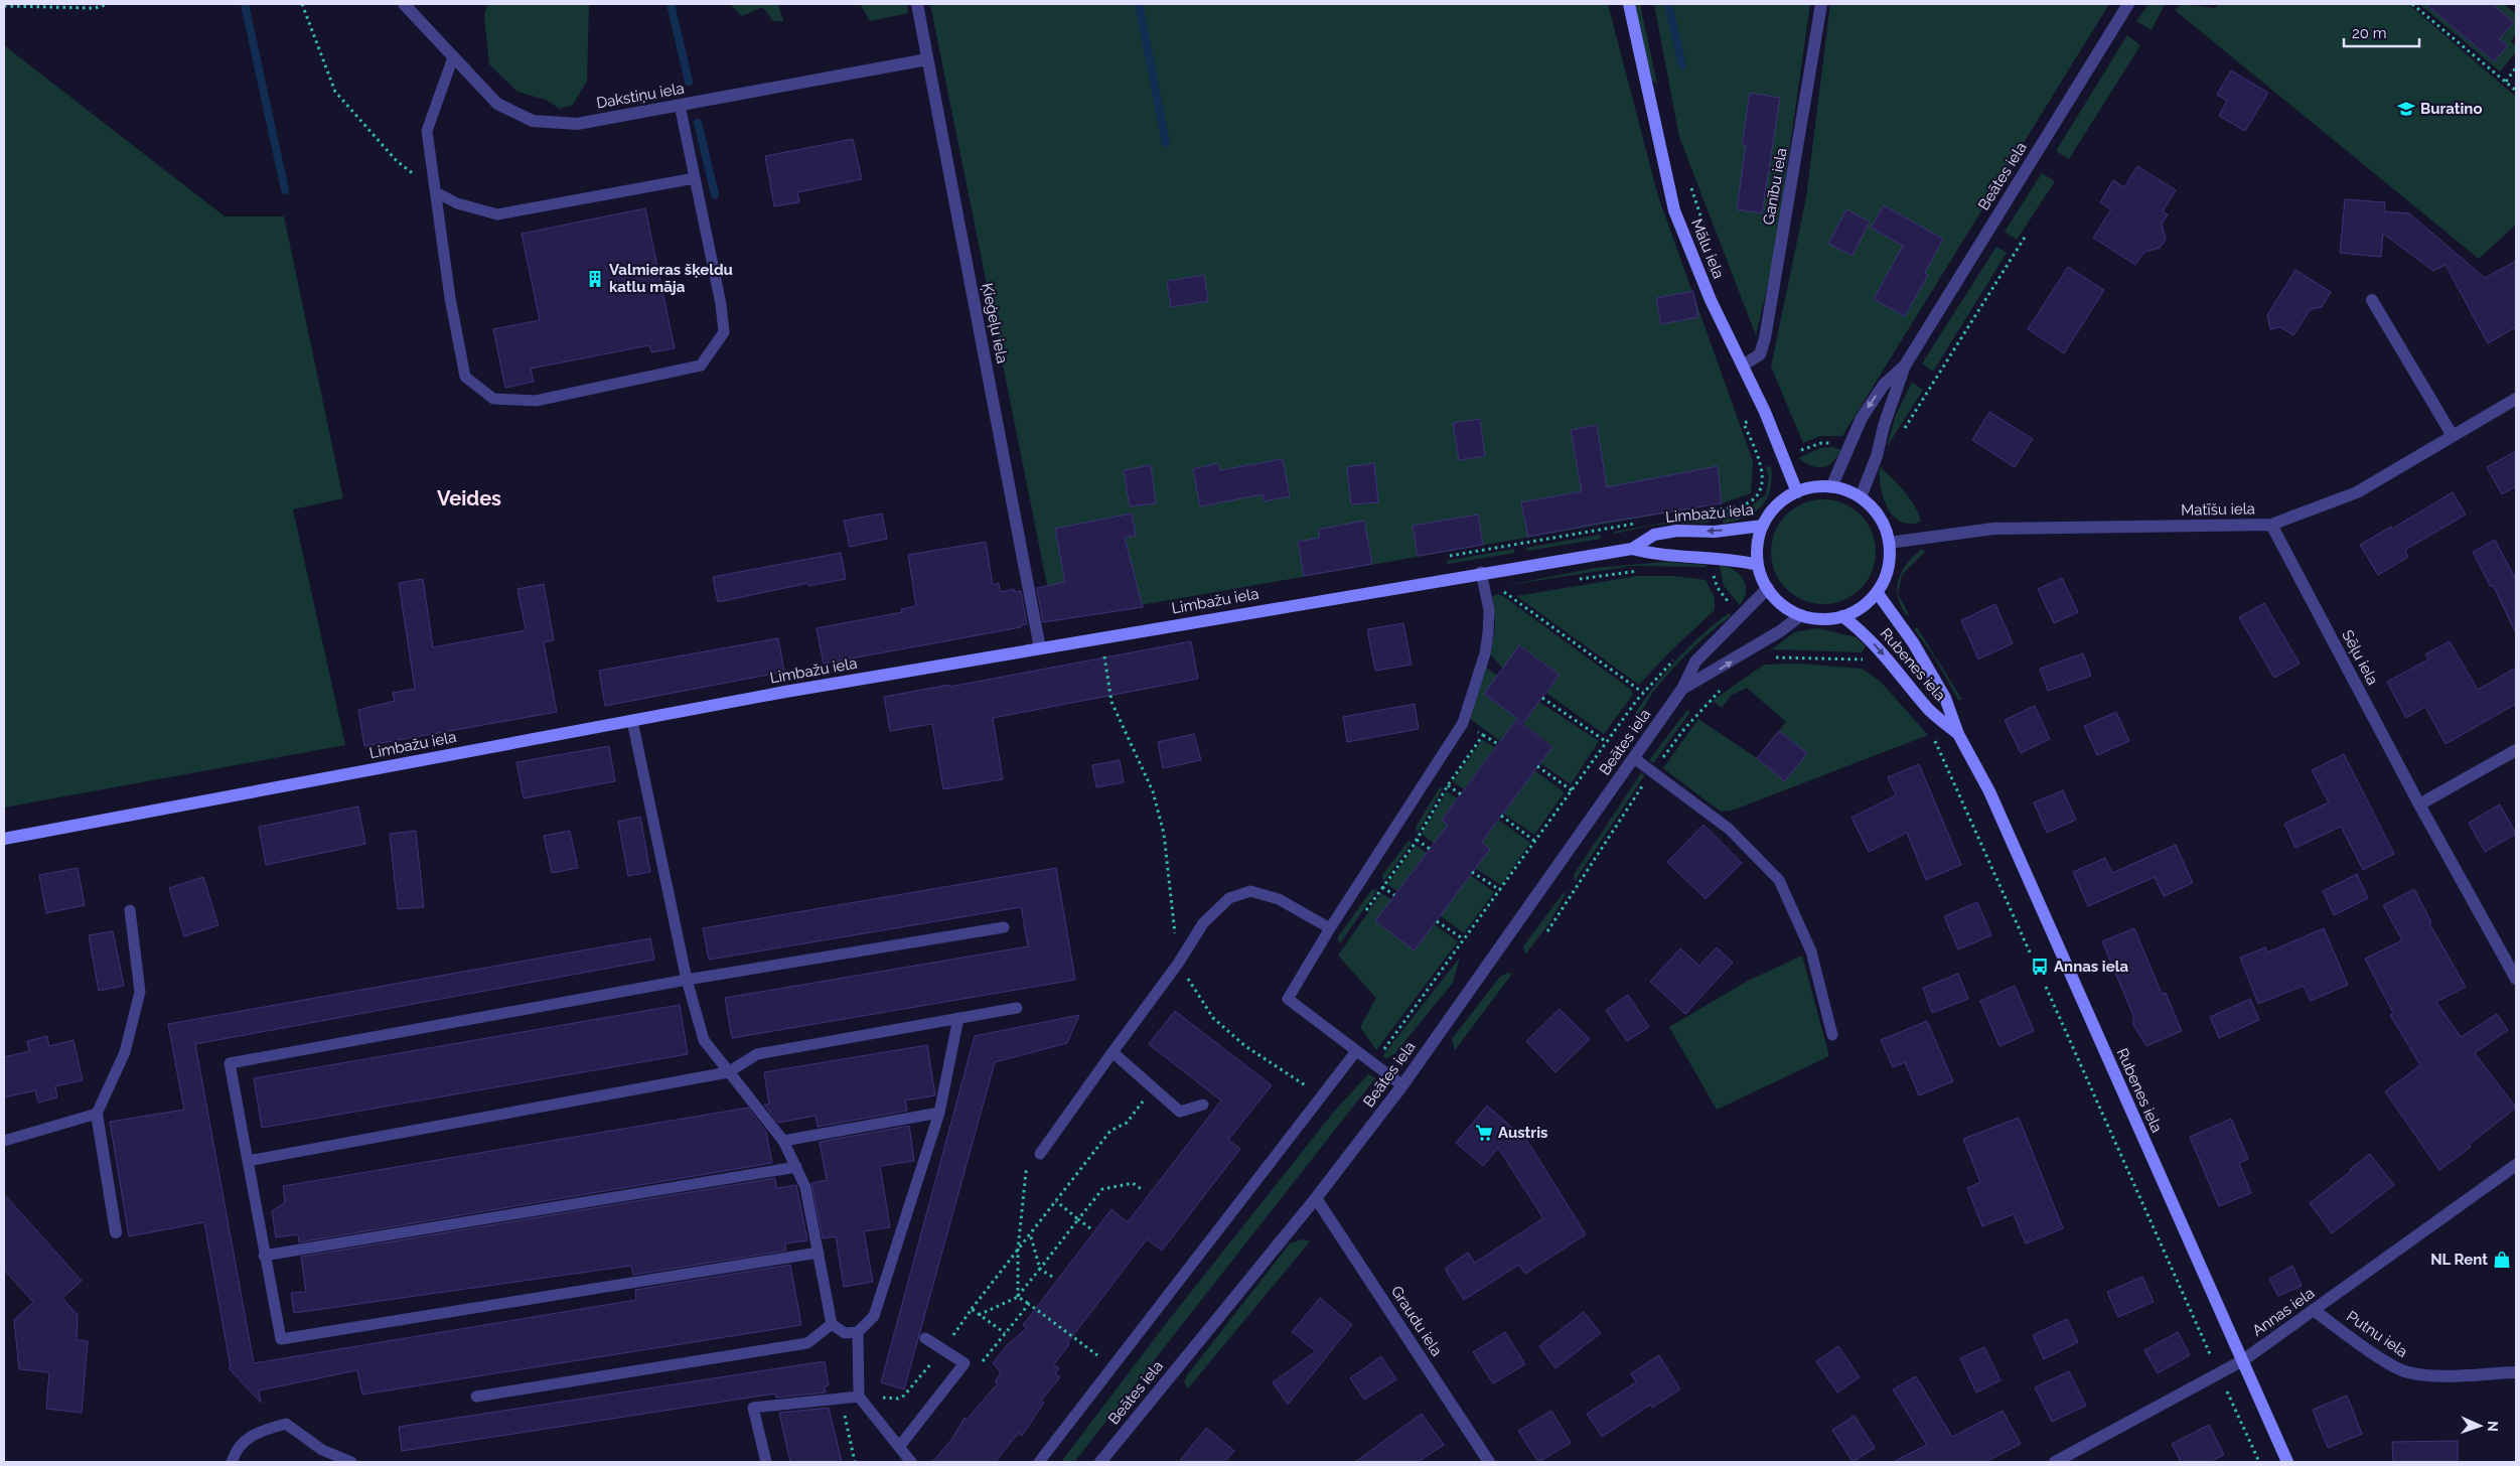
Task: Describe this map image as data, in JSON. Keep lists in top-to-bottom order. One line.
{"streets":{"main road":["Mālu iela","Limbažu iela","Rubenes iela"],"street":["Dakstiņu iela","Beātes iela","Ganību iela","Ķieģeļu iela","Matīšu iela","Sēļu iela","Annas iela","Graudu iela","Putnu iela"]},"crossings":[["Dakstiņu iela","Ķieģeļu iela"],["Beātes iela","Mālu iela"],["Beātes iela","Matīšu iela"],["Beātes iela","Limbažu iela"],["Beātes iela","Rubenes iela"],["Beātes iela","Graudu iela"],["Ganību iela","Mālu iela"],["Mālu iela","Matīšu iela"],["Mālu iela","Limbažu iela"],["Mālu iela","Rubenes iela"],["Ķieģeļu iela","Limbažu iela"],["Matīšu iela","Limbažu iela"],["Matīšu iela","Sēļu iela"],["Matīšu iela","Rubenes iela"],["Limbažu iela","Rubenes iela"],["Rubenes iela","Annas iela"],["Annas iela","Putnu iela"]],"districts":["Veides"],"places":{"school or university":["Buratino"],"building":["Valmieras šķeldu katlu māja"],"bus stop":["Annas iela"],"supermarket":["Austris"],"shop":["NL Rent"]},"scale_bar":"20 m","north":"right"}
